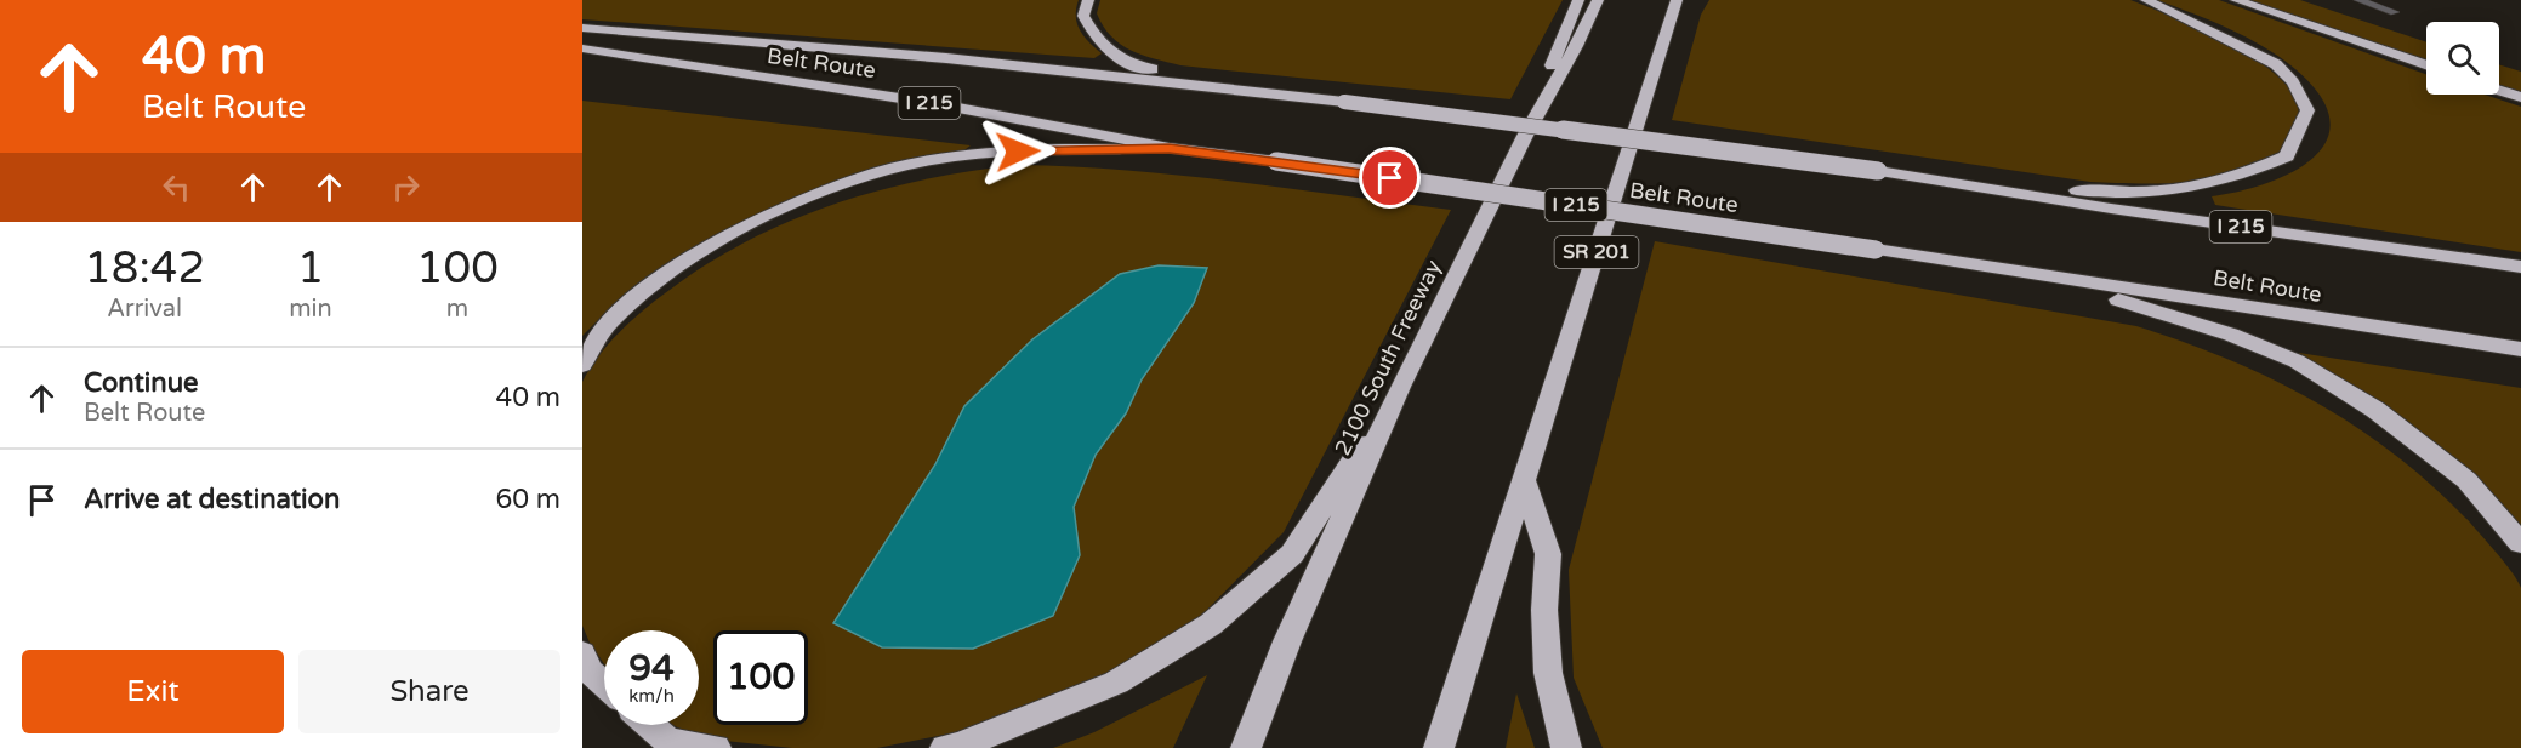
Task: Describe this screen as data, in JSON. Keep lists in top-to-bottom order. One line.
{"streets":{"highway":["Belt Route","I 215","SR 201","2100 South Freeway"]},"page":{"turn":["40 m","Belt Route"],"eta":["18:42","Arrival","1","min","100","m"],"list":[{"name":"Continue","note":"Belt Route","value":"40 m"},{"name":"Arrive at destination","value":"60 m"}],"speed":"94 km/h","limit":"100","buttons":["Exit","Share"]}}
